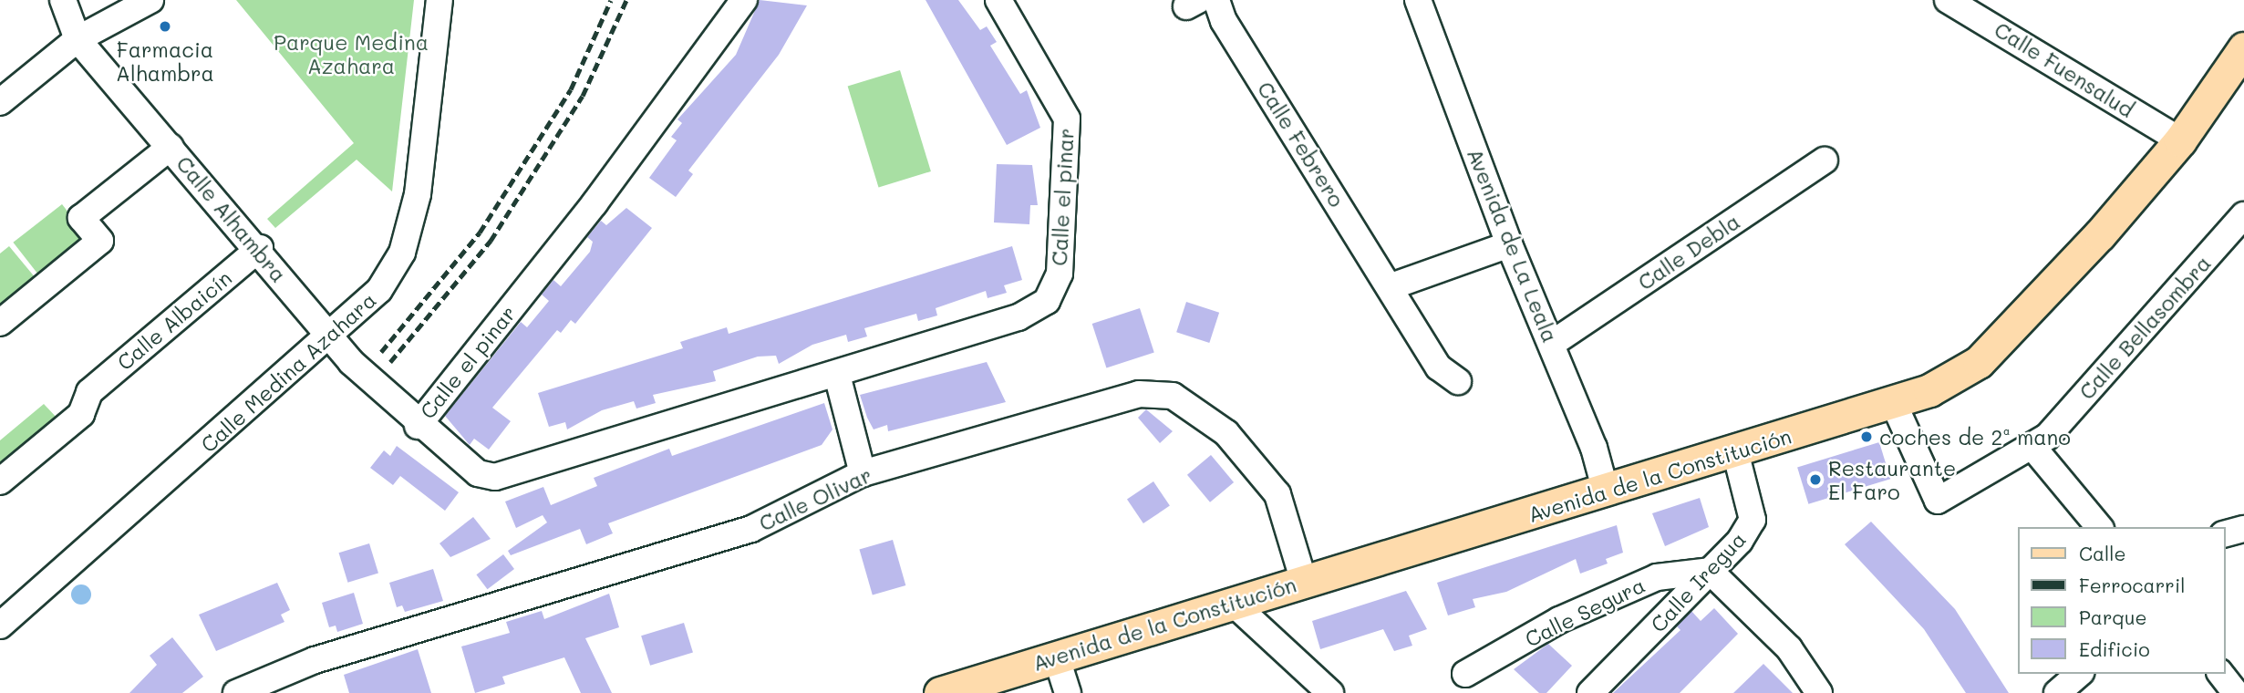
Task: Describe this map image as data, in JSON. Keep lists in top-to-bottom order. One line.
{"streets":{"main road":["Avenida de la Constitución"],"street":["Calle Fuensalud","Calle Febrero","Calle el pinar","Calle Alhambra","Avenida de La Leala","Calle Debla","Calle Albaicín","Calle Bellasombra","Calle Medina Azahara","Calle Olivar","Calle Iregua","Calle Segura"]},"crossings":[["Calle Fuensalud","Avenida de la Constitución"],["Calle el pinar","Calle Alhambra"],["Calle Alhambra","Calle Albaicín"],["Calle Alhambra","Calle Medina Azahara"],["Avenida de La Leala","Calle Debla"],["Avenida de La Leala","Avenida de la Constitución"],["Calle Bellasombra","Avenida de la Constitución"],["Avenida de la Constitución","Calle Olivar"],["Avenida de la Constitución","Calle Iregua"],["Calle Iregua","Calle Segura"]],"parks":["Parque Medina Azahara"],"places":["Farmacia Alhambra","coches de 2ª mano","Restaurante El Faro"],"legend":["Calle","Ferrocarril","Parque","Edificio"]}
